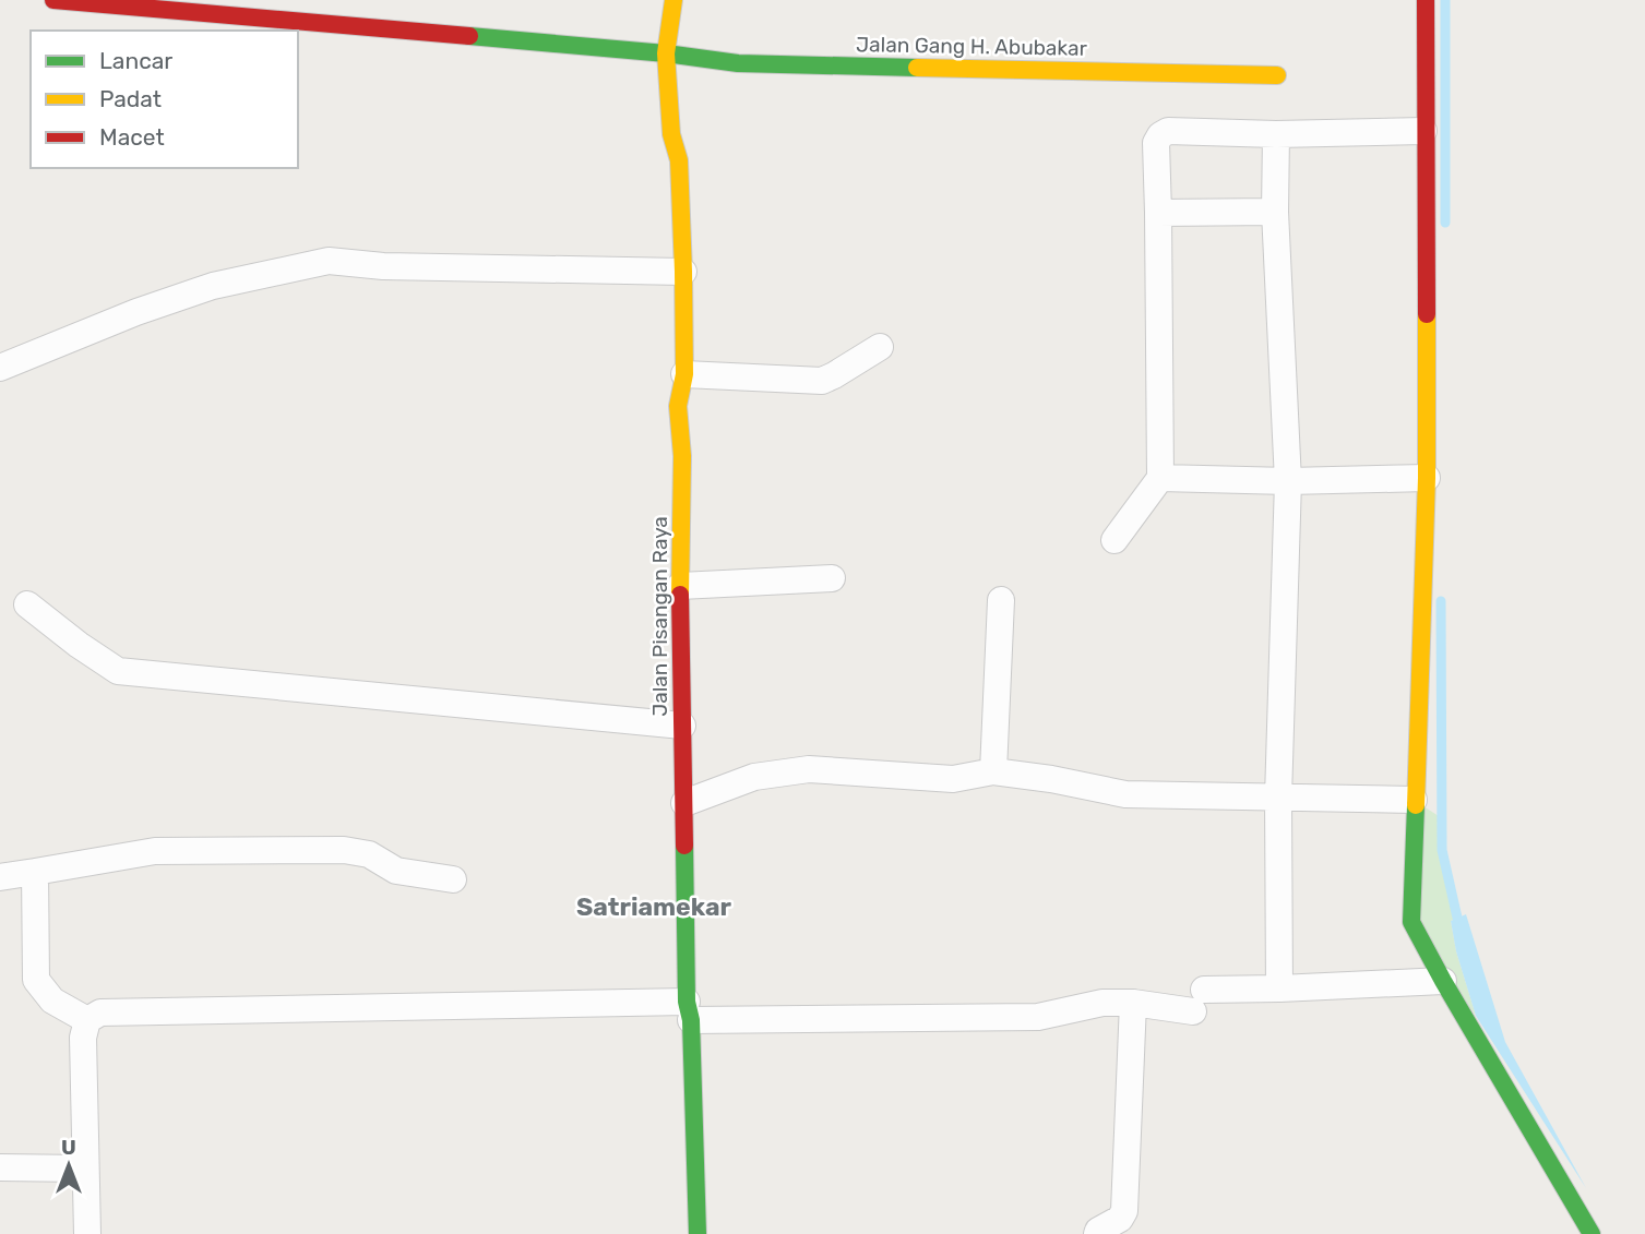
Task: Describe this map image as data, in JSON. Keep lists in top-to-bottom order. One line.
{"streets":{"street":["Jalan Gang H. Abubakar","Jalan Pisangan Raya"]},"crossings":[["Jalan Gang H. Abubakar","Jalan Pisangan Raya"]],"districts":["Satriamekar"],"legend":["Lancar","Padat","Macet"],"north":"top"}
